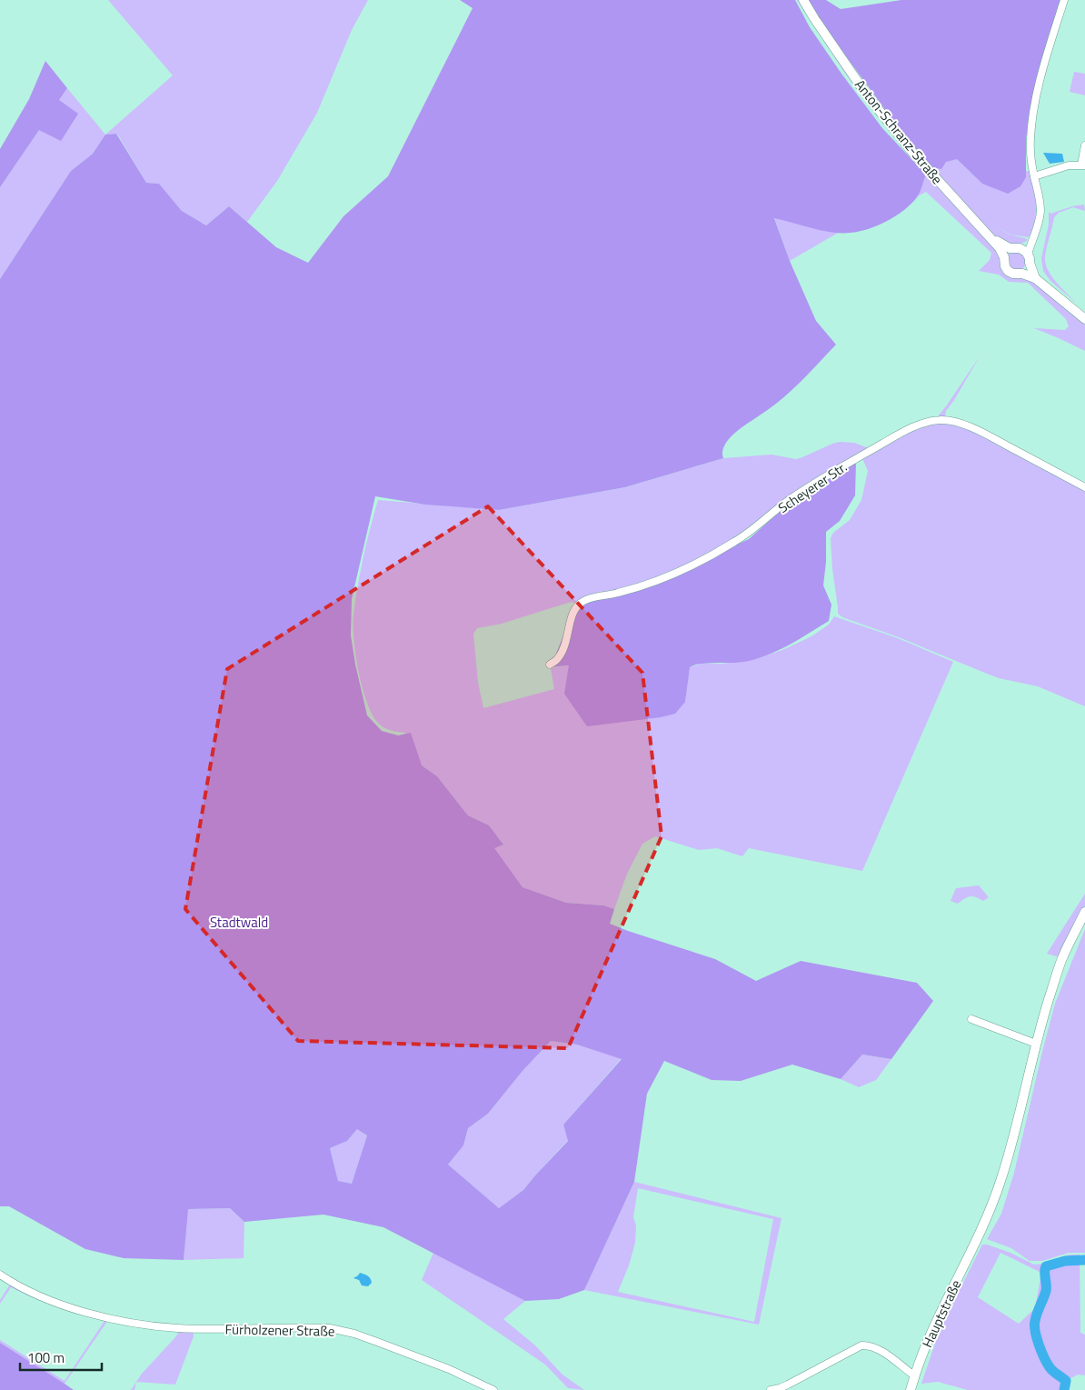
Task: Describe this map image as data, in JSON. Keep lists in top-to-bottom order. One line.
{"streets":{"main road":["Anton-Schranz-Straße","Hauptstraße"],"street":["Scheyerer Str.","Fürholzener Straße"]},"parks":["Stadtwald"],"scale_bar":"100 m"}
